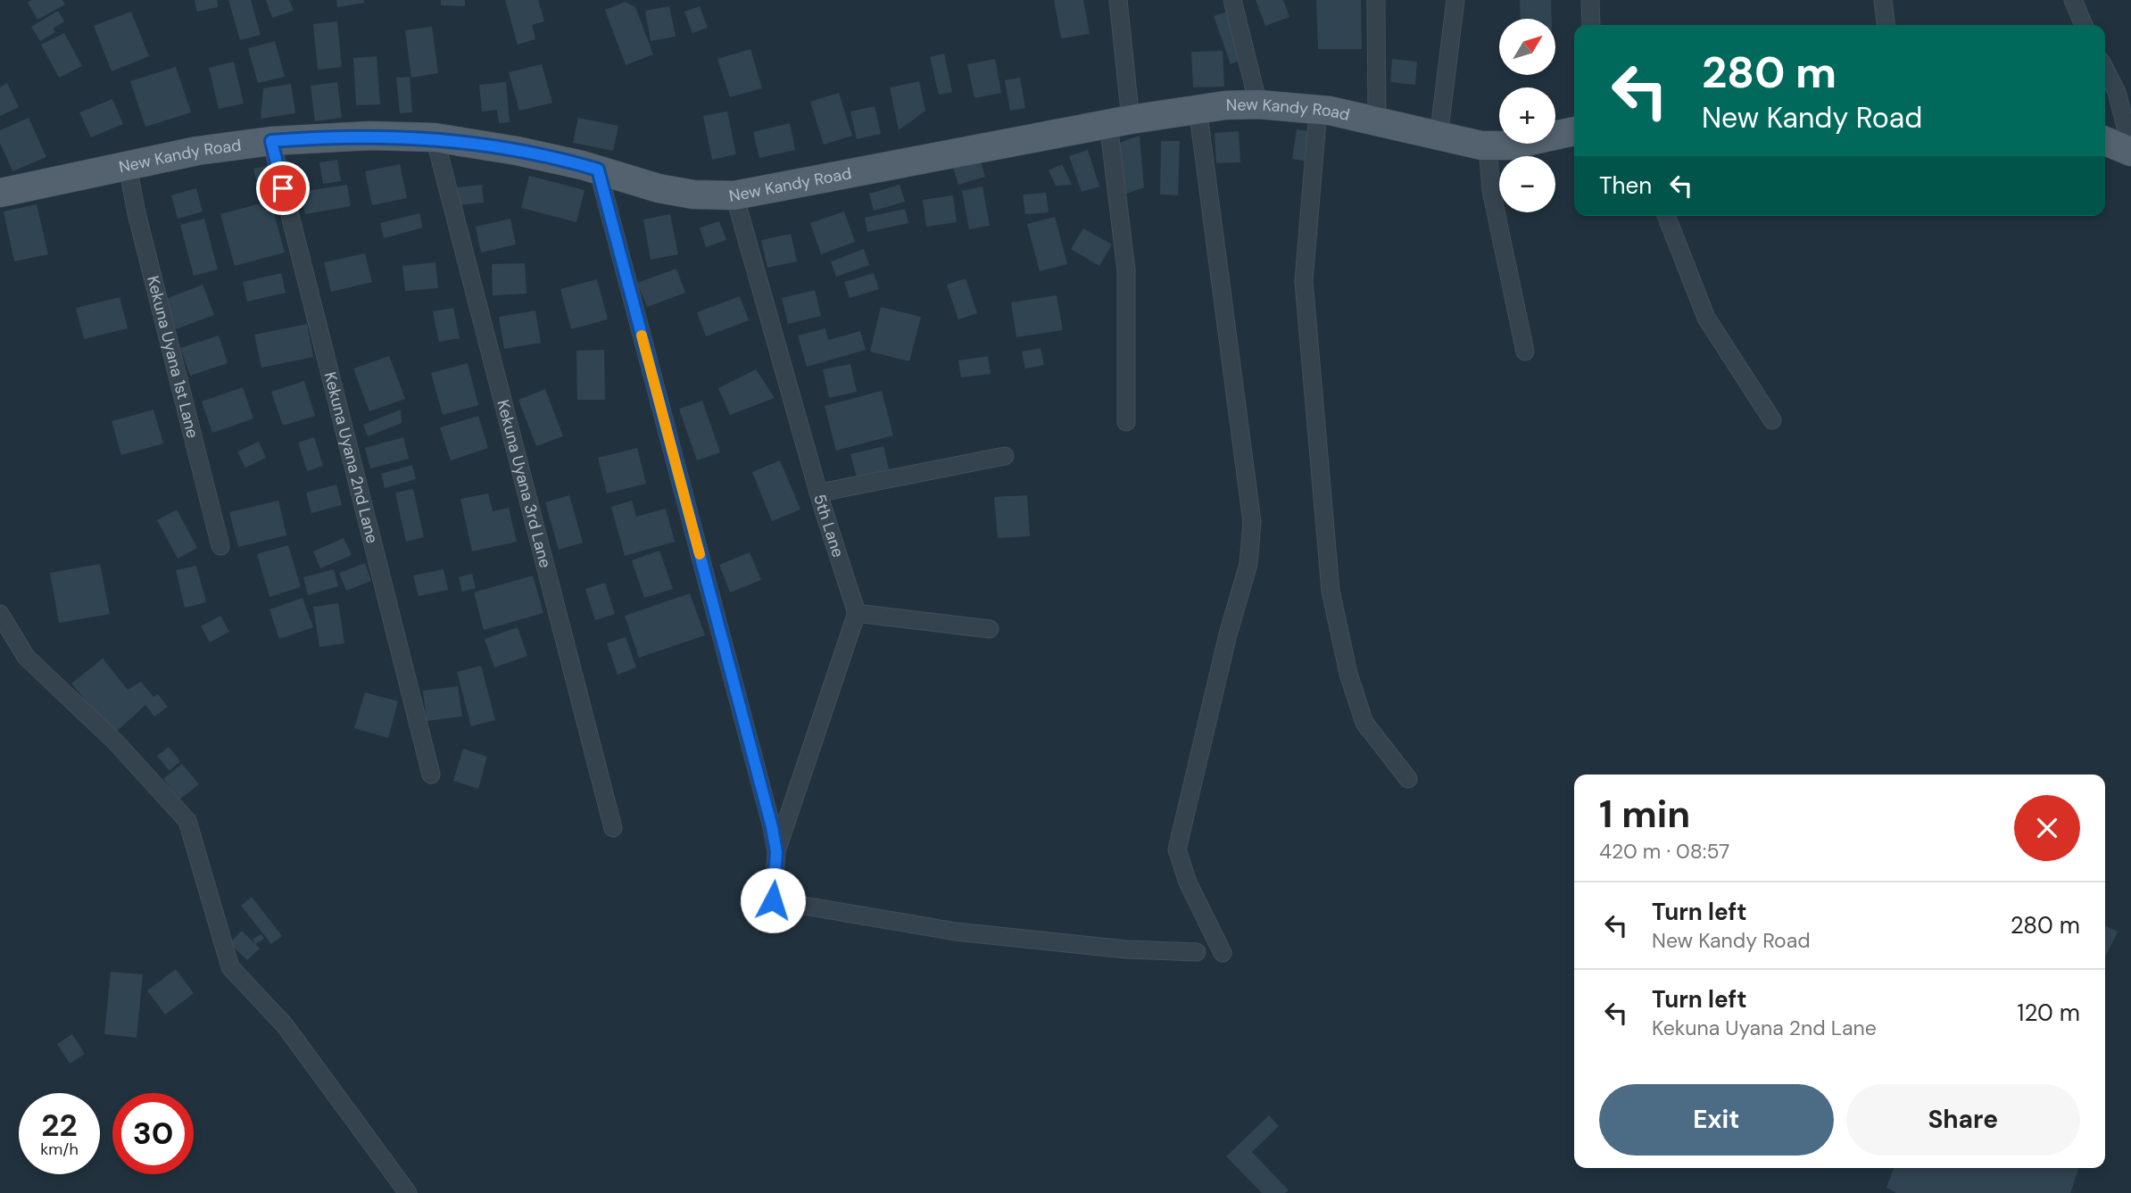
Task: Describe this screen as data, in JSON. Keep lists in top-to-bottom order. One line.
{"streets":{"main road":["New Kandy Road"],"street":["Kekuna Uyana 1st Lane","Kekuna Uyana 2nd Lane","Kekuna Uyana 3rd Lane","5th Lane"]},"crossings":[["New Kandy Road","Kekuna Uyana 1st Lane"],["New Kandy Road","Kekuna Uyana 2nd Lane"],["New Kandy Road","Kekuna Uyana 3rd Lane"],["New Kandy Road","5th Lane"]],"north":"top right","page":{"map_buttons":["+","−"],"turn":["280 m","New Kandy Road"],"then":"Then","heading":["1 min","420 m · 08:57"],"list":[{"name":"Turn left","note":"New Kandy Road","value":"280 m"},{"name":"Turn left","note":"Kekuna Uyana 2nd Lane","value":"120 m"}],"buttons":["Exit","Share"],"speed":"22 km/h","limit":"30"}}
